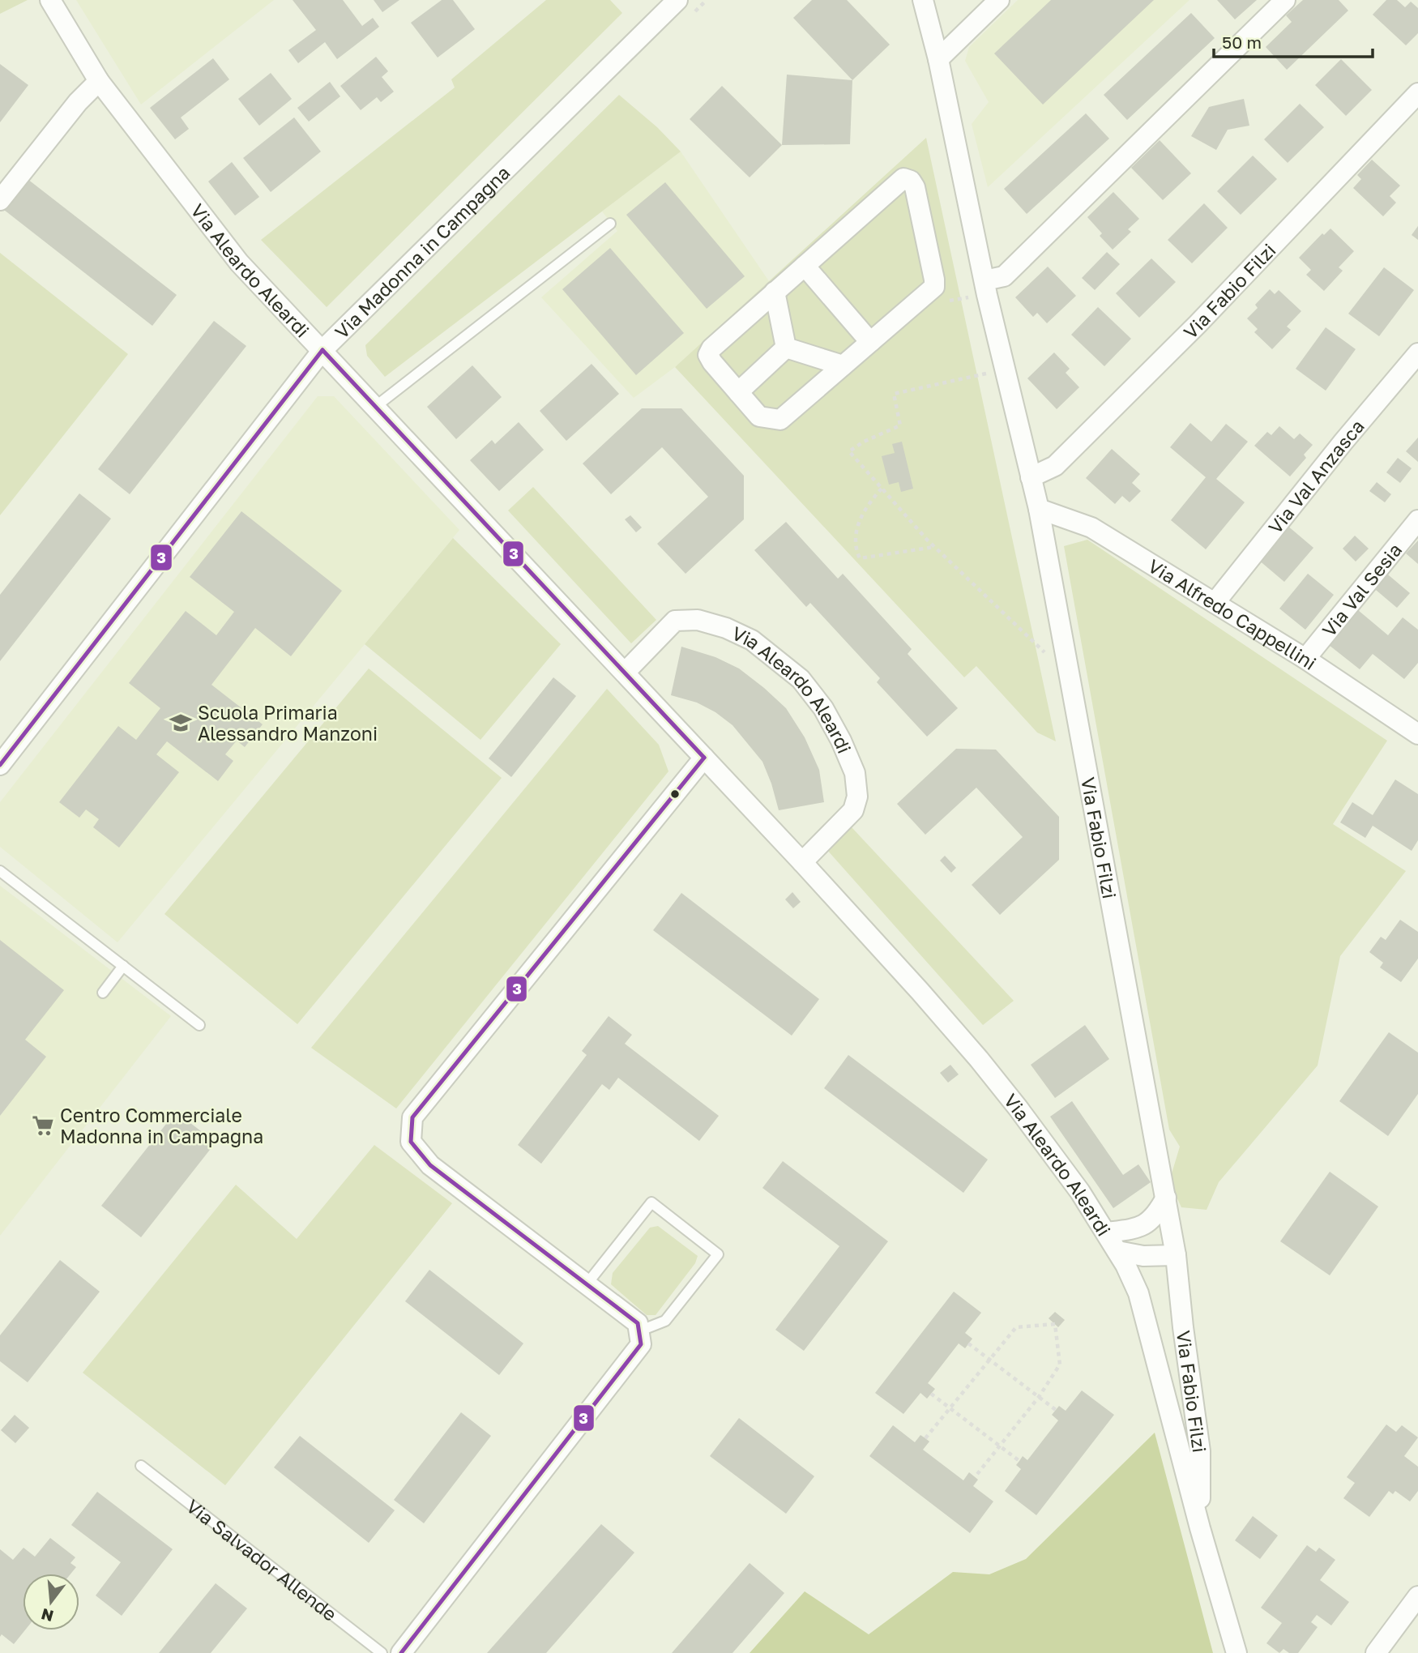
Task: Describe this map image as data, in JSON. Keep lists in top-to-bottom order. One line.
{"streets":{"street":["Via Madonna in Campagna","Via Aleardo Aleardi","Via Fabio Filzi","Via Val Anzasca","Via Val Sesia","Via Alfredo Cappellini"],"lane":["Via Salvador Allende"]},"crossings":[["Via Madonna in Campagna","Via Aleardo Aleardi"],["Via Aleardo Aleardi","Via Fabio Filzi"],["Via Fabio Filzi","Via Alfredo Cappellini"],["Via Val Anzasca","Via Alfredo Cappellini"],["Via Val Sesia","Via Alfredo Cappellini"]],"places":{"school or university":["Scuola Primaria Alessandro Manzoni"],"supermarket":["Centro Commerciale Madonna in Campagna"]},"lines":["transit line 3"],"scale_bar":"50 m","north":"bottom"}
